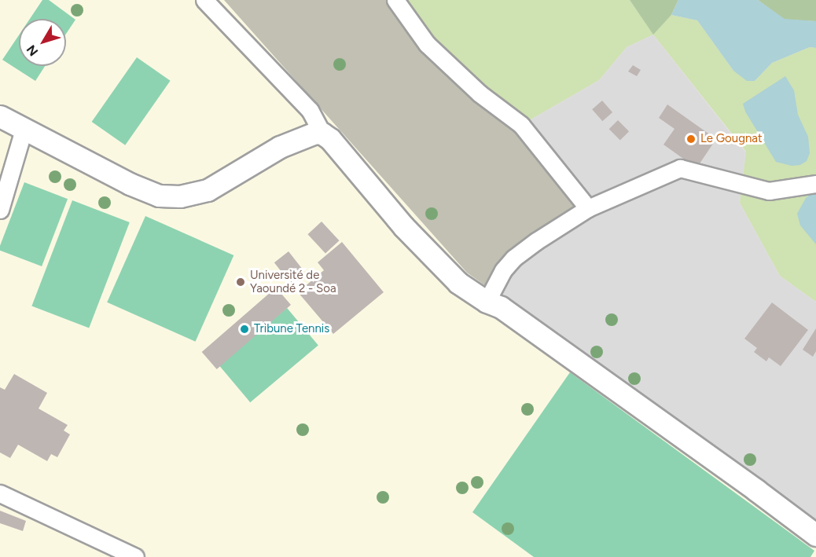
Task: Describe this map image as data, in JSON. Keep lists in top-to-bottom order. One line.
{"places":["Le Gougnat","Université de Yaoundé 2 - Soa","Tribune Tennis"],"north":"bottom left"}
